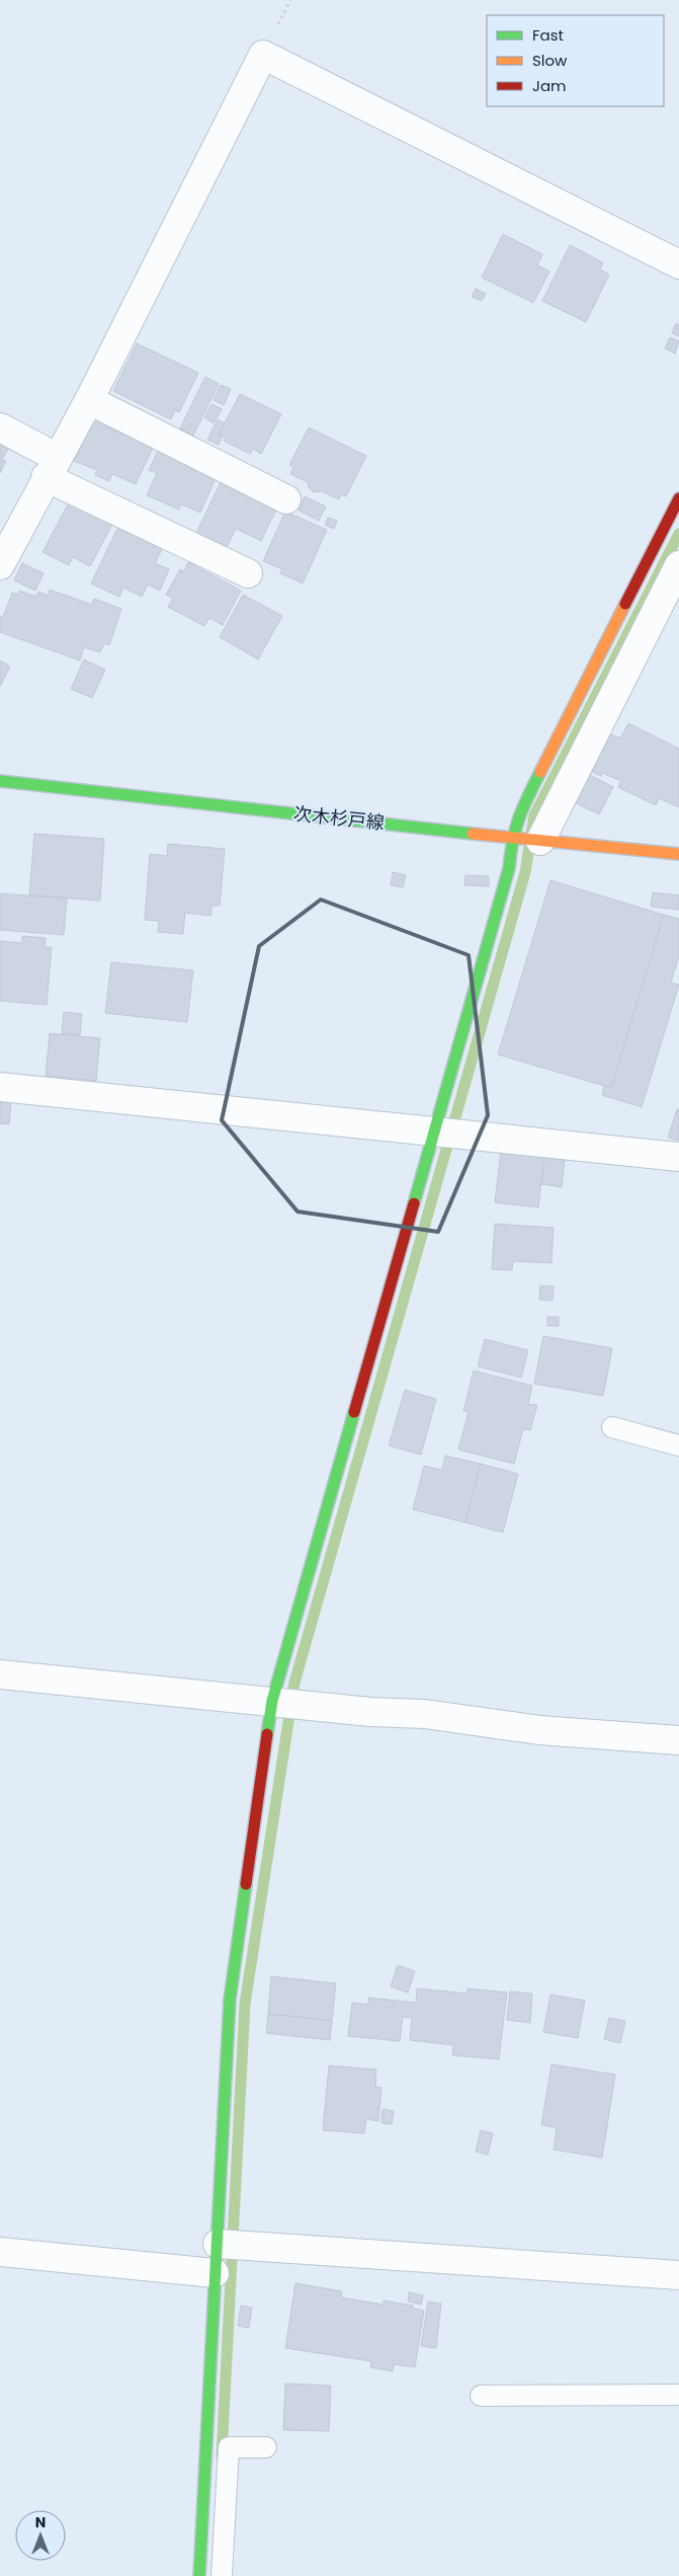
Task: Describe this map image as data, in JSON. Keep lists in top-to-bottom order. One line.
{"streets":{"street":["次木杉戸線"]},"legend":["Fast","Slow","Jam"],"north":"top"}
